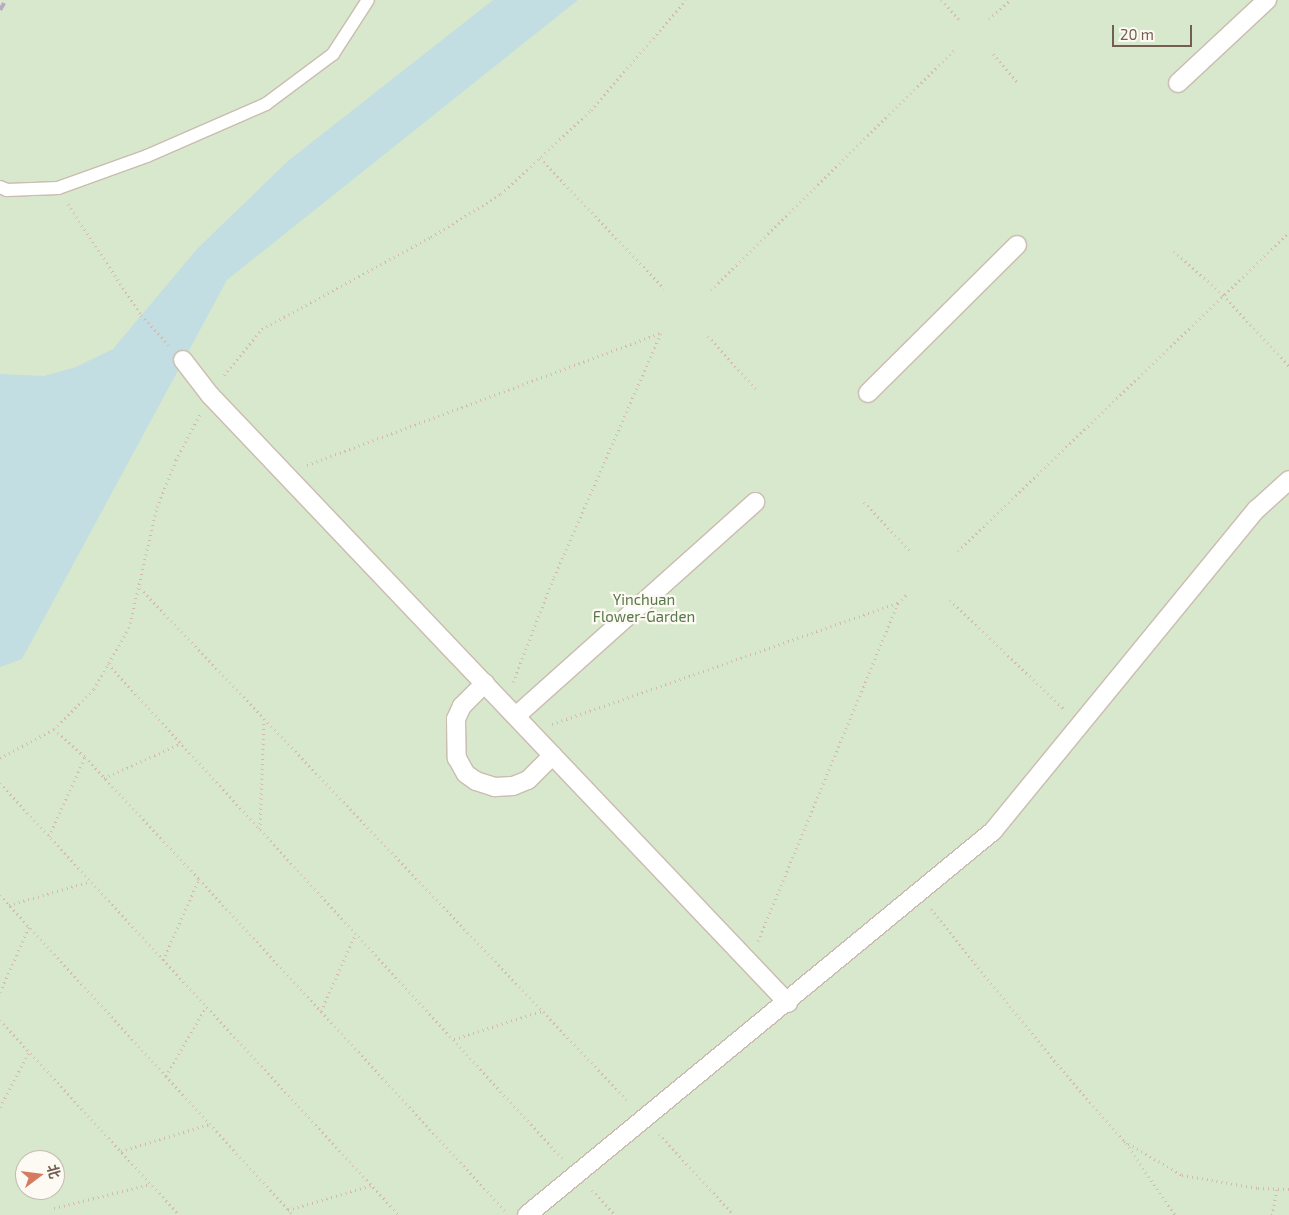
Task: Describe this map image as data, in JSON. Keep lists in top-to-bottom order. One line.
{"parks":["Yinchuan Flower-Garden"],"scale_bar":"20 m","north":"right"}
